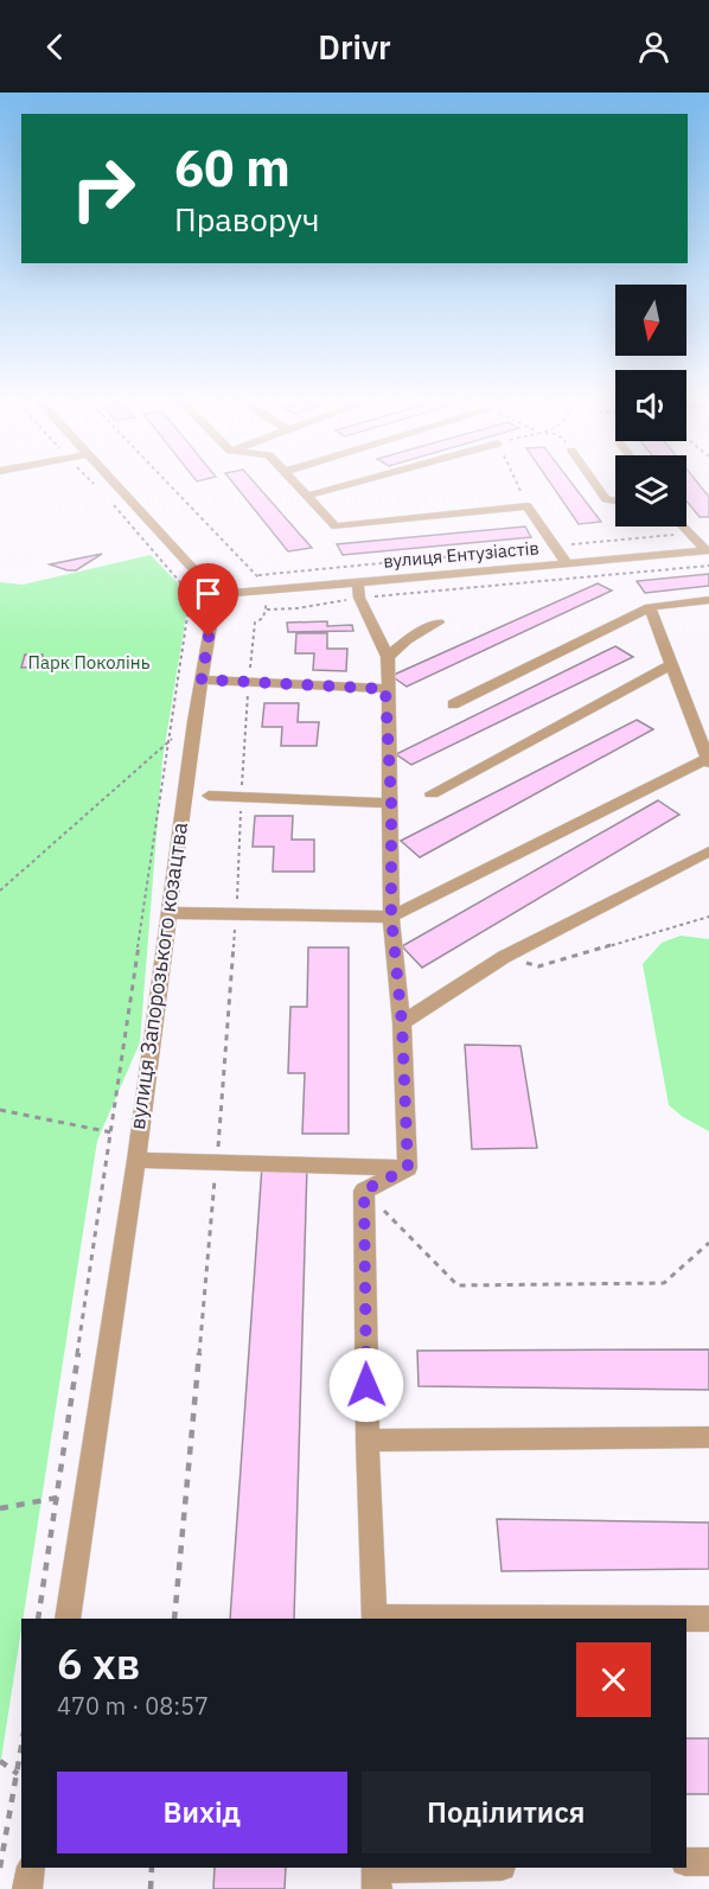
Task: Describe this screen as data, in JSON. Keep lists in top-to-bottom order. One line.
{"streets":{"street":["вулиця Ентузіастів","вулиця Запорозького козацтва"]},"crossings":[["вулиця Ентузіастів","вулиця Запорозького козацтва"]],"parks":["Парк Поколінь"],"north":"bottom","page":{"header":"Drivr","turn":["60 m","Праворуч"],"heading":["6 хв","470 m · 08:57"],"buttons":["Вихід","Поділитися"]}}
